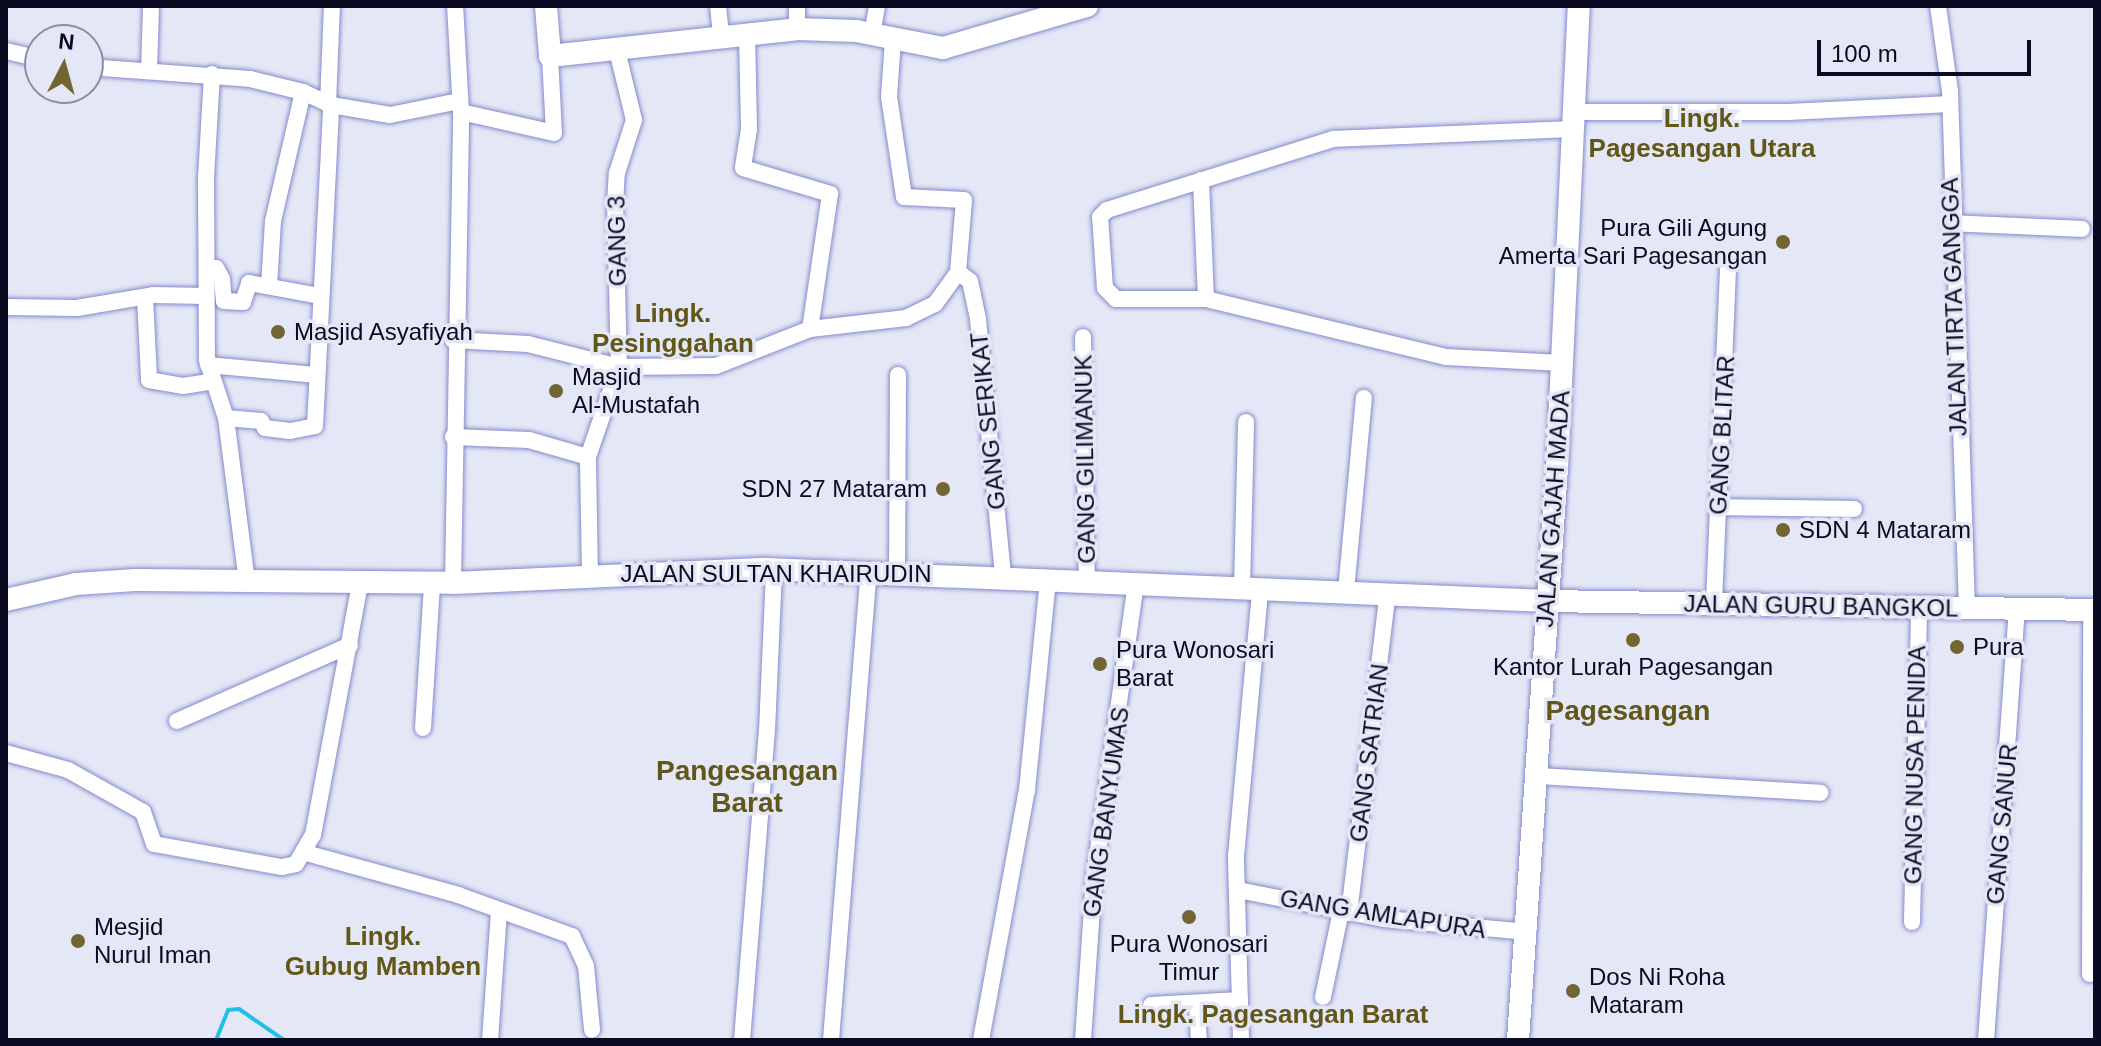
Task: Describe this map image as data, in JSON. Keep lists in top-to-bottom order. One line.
{"streets":{"main road":["JALAN GAJAH MADA","JALAN SULTAN KHAIRUDIN","JALAN GURU BANGKOL"],"street":["GANG 3","JALAN TIRTA GANGGA","GANG SERIKAT","GANG BLITAR","GANG GILIMANUK","GANG SATRIAN","GANG NUSA PENIDA","GANG BANYUMAS","GANG SANUR","GANG AMLAPURA"]},"crossings":[["GANG 3","JALAN SULTAN KHAIRUDIN"],["JALAN TIRTA GANGGA","JALAN GURU BANGKOL"],["GANG SERIKAT","JALAN SULTAN KHAIRUDIN"],["GANG BLITAR","JALAN GURU BANGKOL"],["GANG GILIMANUK","JALAN SULTAN KHAIRUDIN"],["JALAN GAJAH MADA","JALAN SULTAN KHAIRUDIN"],["JALAN GAJAH MADA","JALAN GURU BANGKOL"],["JALAN GAJAH MADA","GANG AMLAPURA"],["JALAN SULTAN KHAIRUDIN","JALAN GURU BANGKOL"],["JALAN SULTAN KHAIRUDIN","GANG SATRIAN"],["JALAN SULTAN KHAIRUDIN","GANG BANYUMAS"],["JALAN GURU BANGKOL","GANG NUSA PENIDA"],["JALAN GURU BANGKOL","GANG SANUR"],["GANG SATRIAN","GANG AMLAPURA"]],"districts":["Lingk. Pagesangan Utara","Lingk. Pesinggahan","Pagesangan","Pangesangan Barat","Lingk. Gubug Mamben","Lingk. Pagesangan Barat"],"places":["Pura Gili Agung Amerta Sari Pagesangan","Masjid Asyafiyah","Masjid Al-Mustafah","SDN 27 Mataram","SDN 4 Mataram","Kantor Lurah Pagesangan","Pura","Pura Wonosari Barat","Pura Wonosari Timur","Mesjid Nurul Iman","Dos Ni Roha Mataram"],"scale_bar":"100 m","north":"top"}
